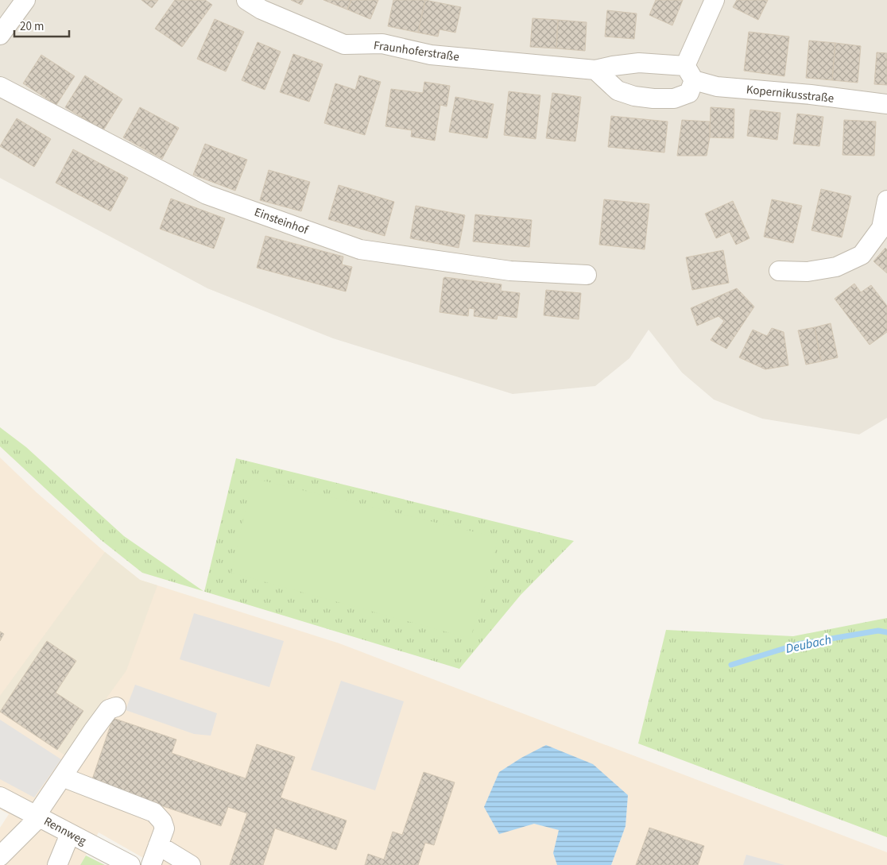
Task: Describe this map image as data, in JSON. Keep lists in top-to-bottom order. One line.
{"streets":{"street":["Fraunhoferstraße","Kopernikusstraße","Einsteinhof","Rennweg"]},"crossings":[["Fraunhoferstraße","Kopernikusstraße"]],"water":["Deubach"],"scale_bar":"20 m"}
